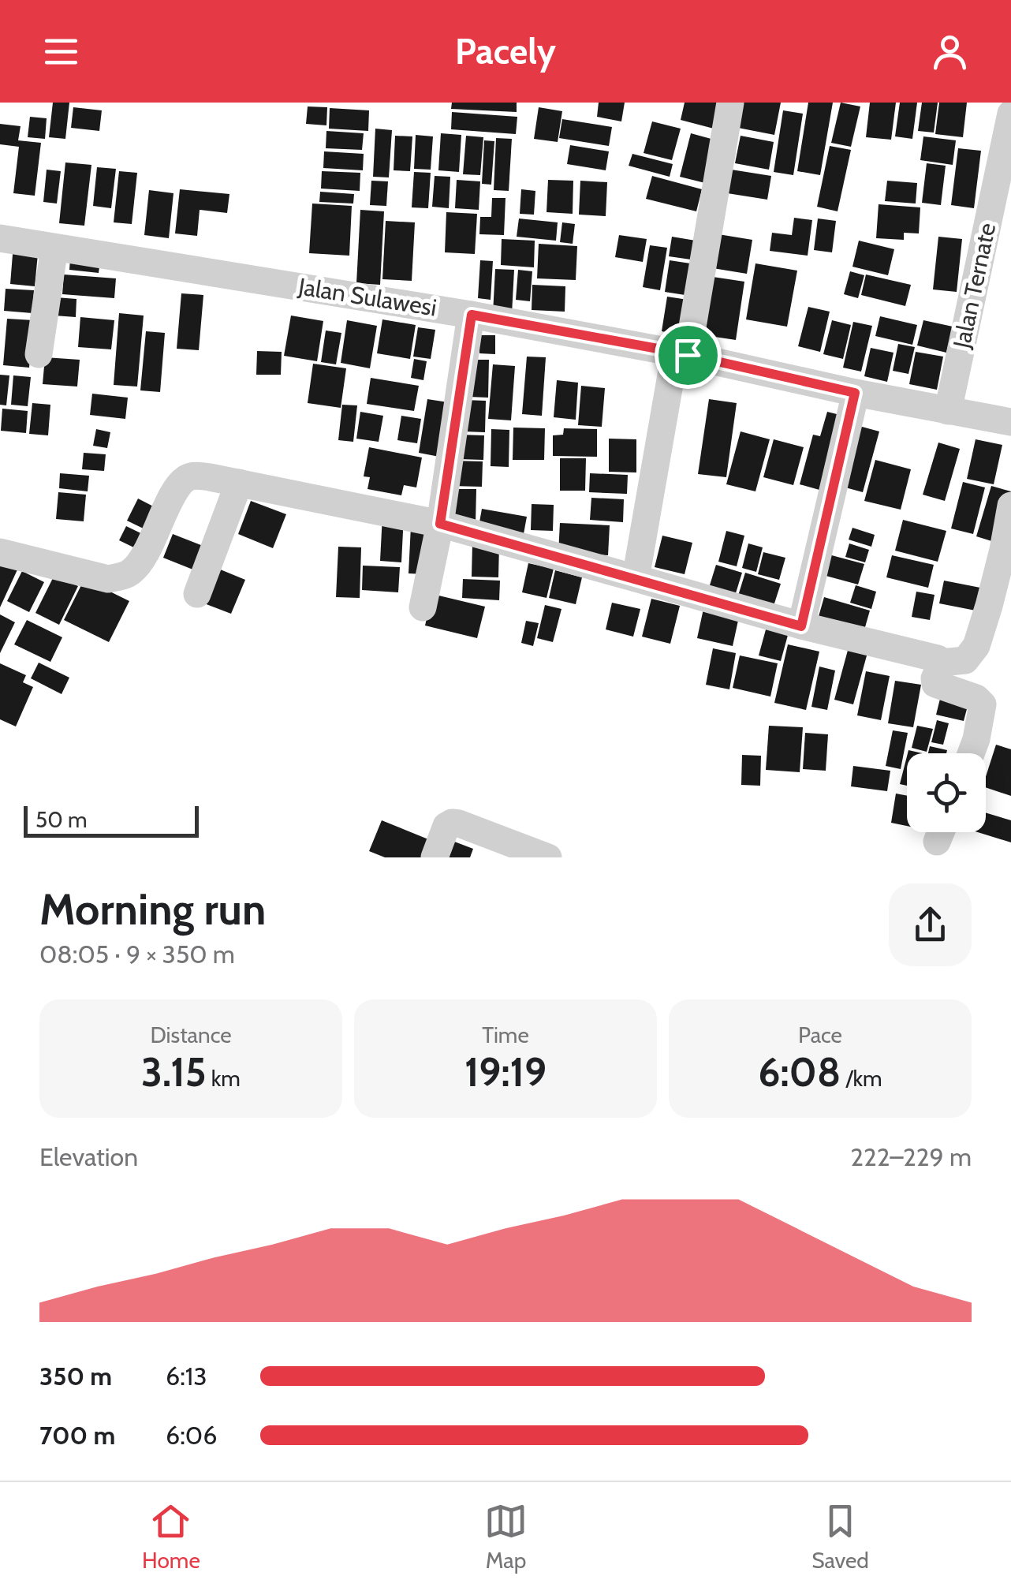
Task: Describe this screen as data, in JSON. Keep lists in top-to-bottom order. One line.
{"streets":{"street":["Jalan Ternate","Jalan Sulawesi"]},"crossings":[["Jalan Ternate","Jalan Sulawesi"]],"scale_bar":"50 m","page":{"header":"Pacely","scale":"50 m","heading":["Morning run","08:05 · 9 × 350 m"],"stats":[["Distance","3.15 km"],["Time","19:19"],["Pace","6:08 /km"]],"chart":["Elevation","222–229 m"],"list":[{"name":"350 m","note":"6:13"},{"name":"700 m","note":"6:06"}],"tabs":["Home","Map","Saved"]}}
